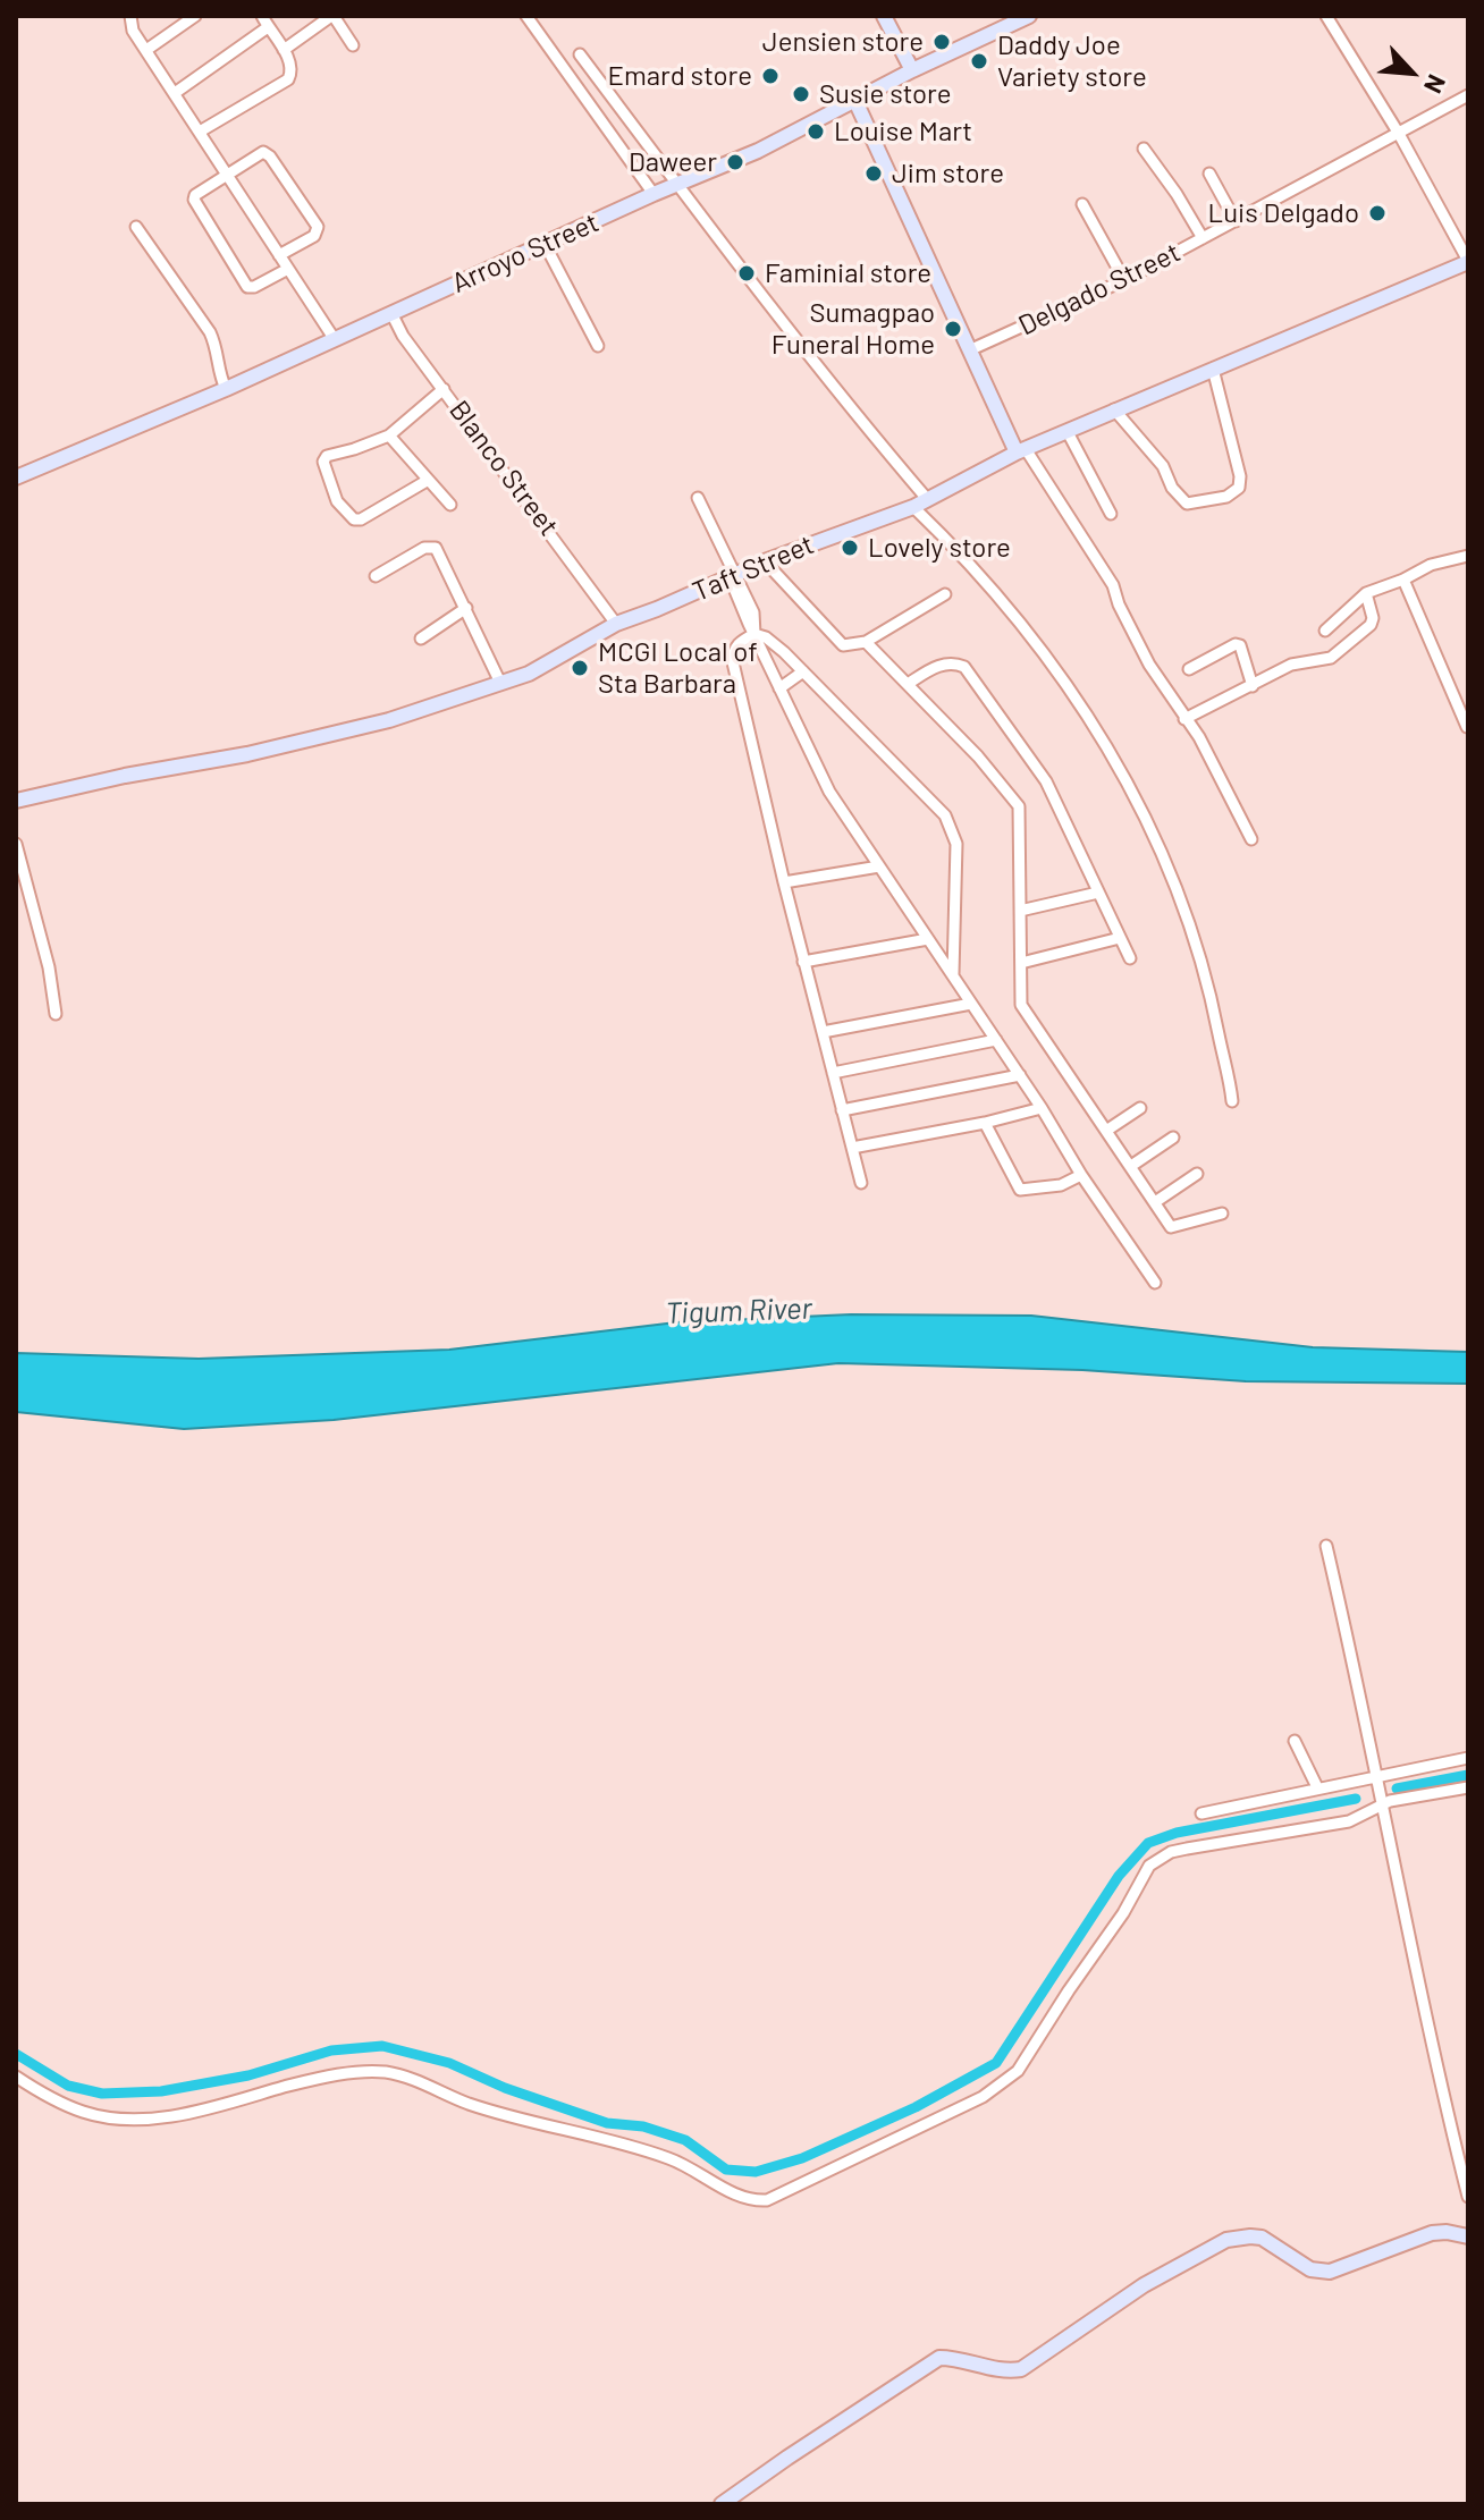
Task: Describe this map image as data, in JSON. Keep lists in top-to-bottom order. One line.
{"streets":{"street":["Arroyo Street","Delgado Street","Blanco Street","Taft Street"]},"crossings":[["Arroyo Street","Blanco Street"],["Blanco Street","Taft Street"]],"water":["Tigum River"],"places":["Jensien store","Daddy Joe Variety store","Emard store","Susie store","Louise Mart","Daweer","Jim store","Luis Delgado","Faminial store","Sumagpao Funeral Home","Lovely store","MCGI Local of Sta Barbara"],"north":"bottom right"}
